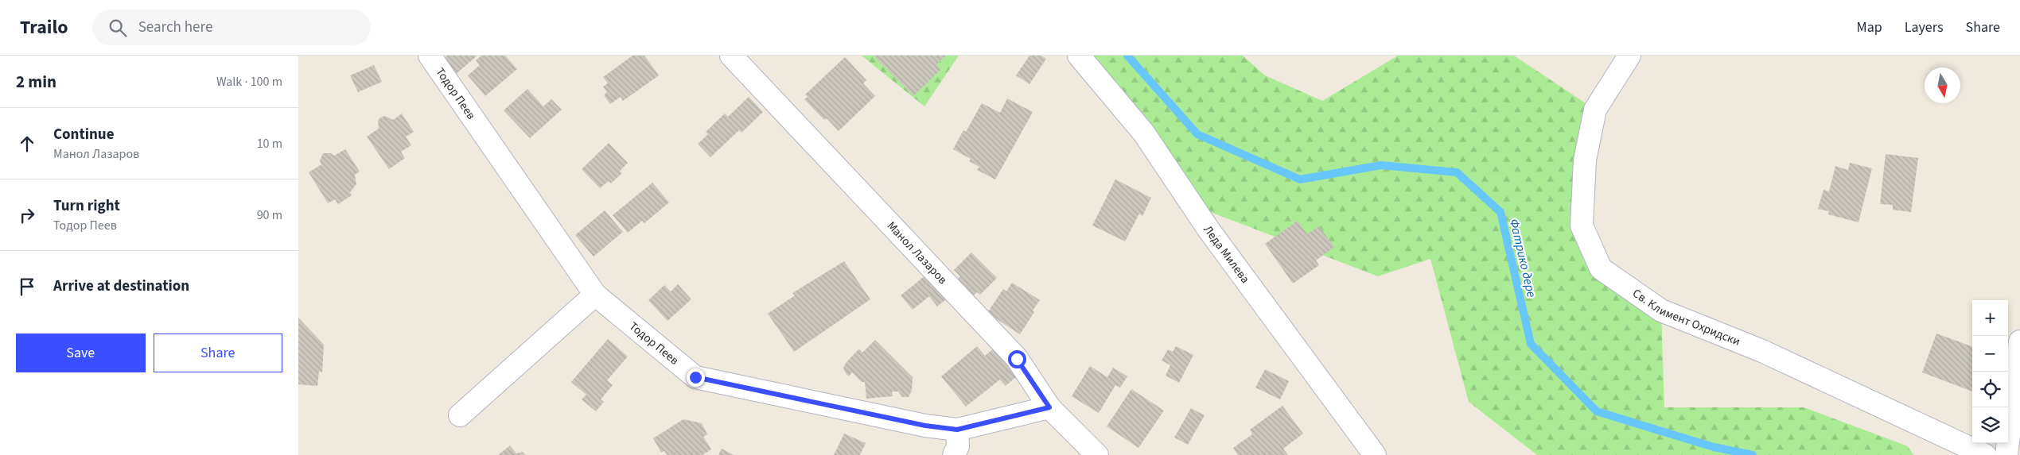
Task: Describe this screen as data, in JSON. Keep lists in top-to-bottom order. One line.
{"streets":{"street":["Тодор Пеев","Манол Лазаров","Леда Милева","Св. Климент Охридски"]},"crossings":[["Тодор Пеев","Манол Лазаров"]],"water":["Фатрико дере"],"north":"bottom","page":{"header":"Trailo","search":"Search here","nav":["Map","Layers","Share"],"heading":["2 min","Walk · 100 m"],"list":[["Continue","Манол Лазаров","10 m"],["Turn right","Тодор Пеев","90 m"],"Arrive at destination"],"map_buttons":["+","−"],"buttons":["Save","Share"]}}
